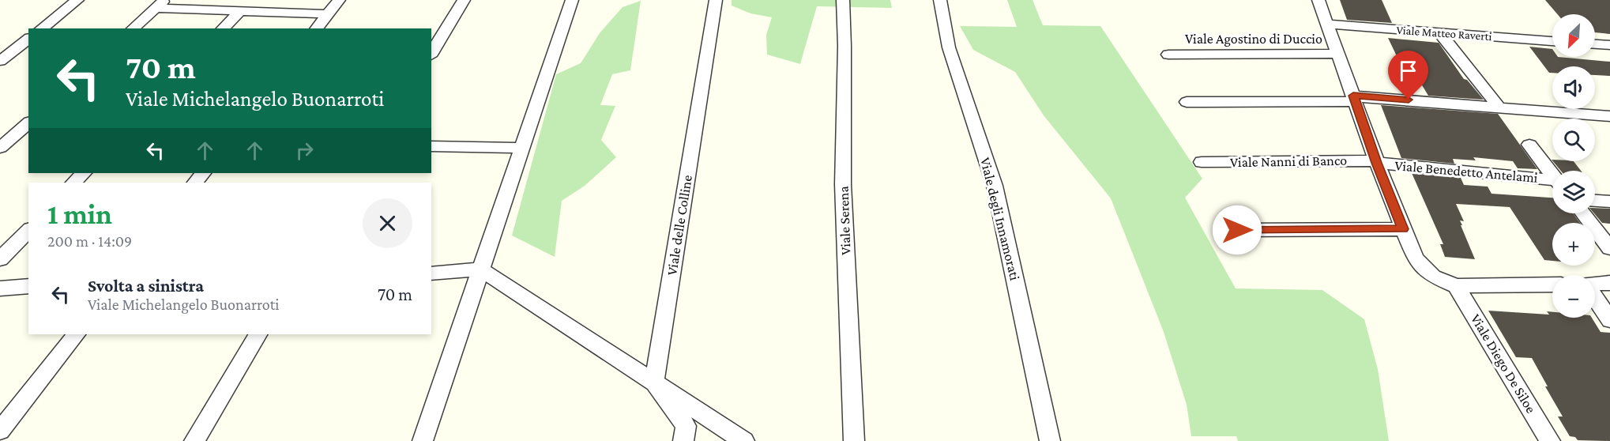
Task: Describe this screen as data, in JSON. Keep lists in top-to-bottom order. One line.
{"streets":{"street":["Viale Matteo Raverti","Viale Agostino di Duccio","Viale Nanni di Banco","Viale Benedetto Antelami","Viale degli Innamorati","Viale Serena","Viale delle Colline","Viale Diego De Siloe"]},"crossings":[["Viale Nanni di Banco","Viale Benedetto Antelami"]],"north":"bottom left","page":{"map_buttons":["+","−"],"turn":["70 m","Viale Michelangelo Buonarroti"],"heading":["1 min","200 m · 14:09"],"list":[{"name":"Svolta a sinistra","note":"Viale Michelangelo Buonarroti","value":"70 m"}]}}
